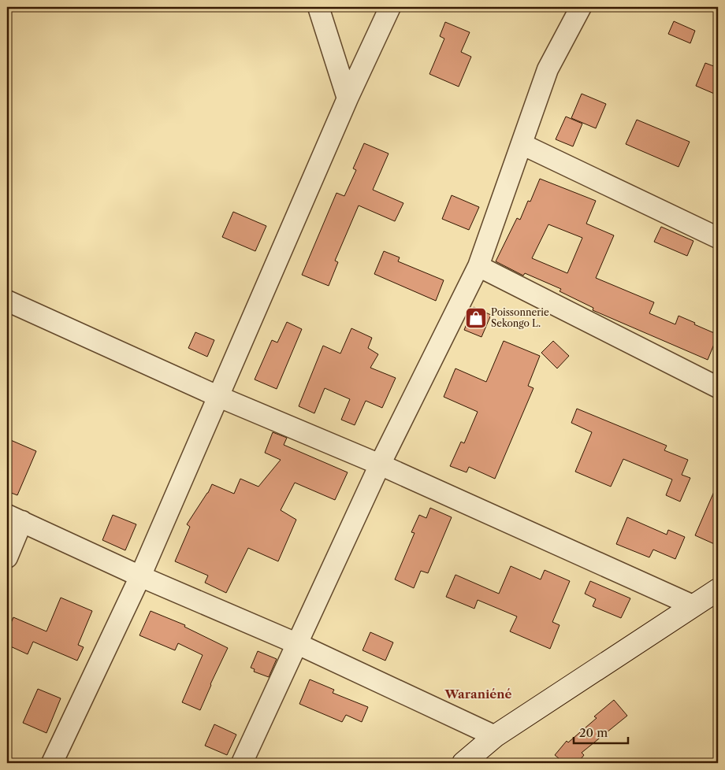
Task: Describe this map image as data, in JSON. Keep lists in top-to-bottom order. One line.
{"districts":["Waraniéné"],"places":{"shop":["Poissonnerie Sekongo L."]},"scale_bar":"20 m"}
